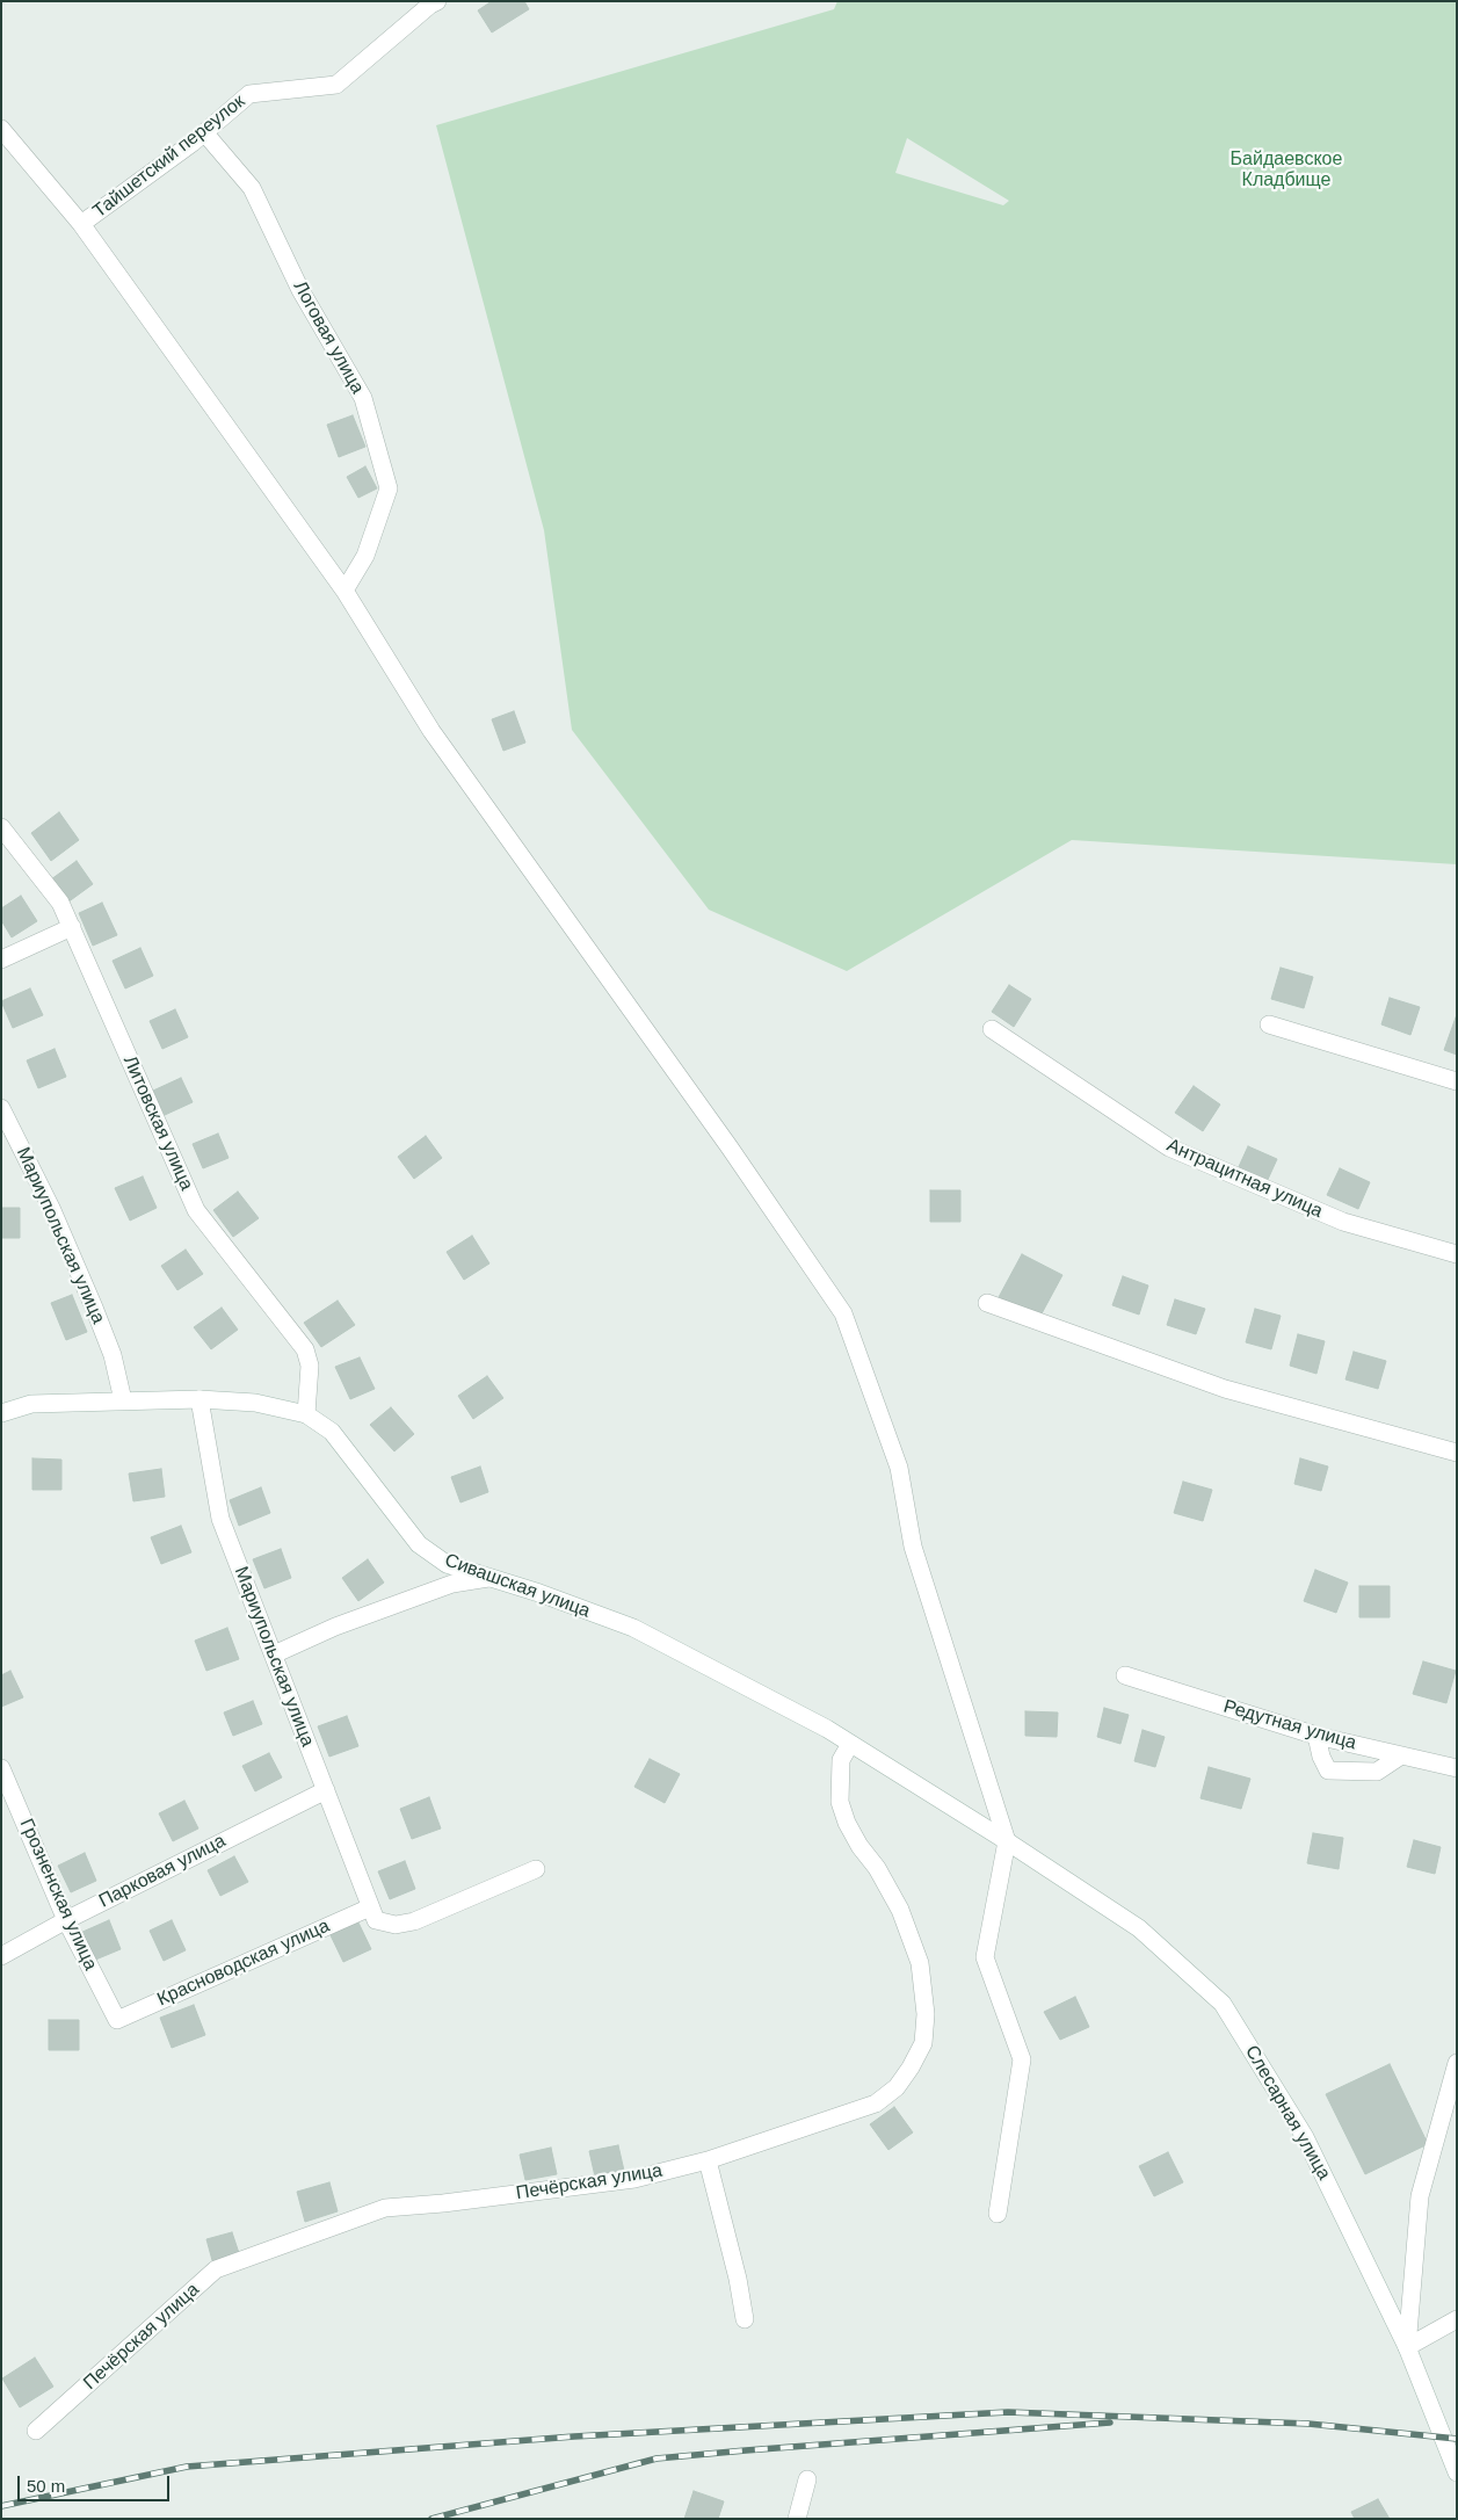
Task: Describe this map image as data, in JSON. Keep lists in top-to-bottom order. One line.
{"streets":{"street":["Тайшетский переулок","Логовая улица","Литовская улица","Антрацитная улица","Мариупольская улица","Сивашская улица","Редутная улица","Парковая улица","Грозненская улица","Красноводская улица","Слесарная улица","Печёрская улица"]},"crossings":[["Тайшетский переулок","Логовая улица"],["Литовская улица","Сивашская улица"],["Мариупольская улица","Сивашская улица"],["Мариупольская улица","Парковая улица"],["Мариупольская улица","Красноводская улица"],["Сивашская улица","Слесарная улица"],["Сивашская улица","Печёрская улица"],["Парковая улица","Грозненская улица"],["Грозненская улица","Красноводская улица"]],"parks":["Байдаевское Кладбище"],"scale_bar":"50 m"}
